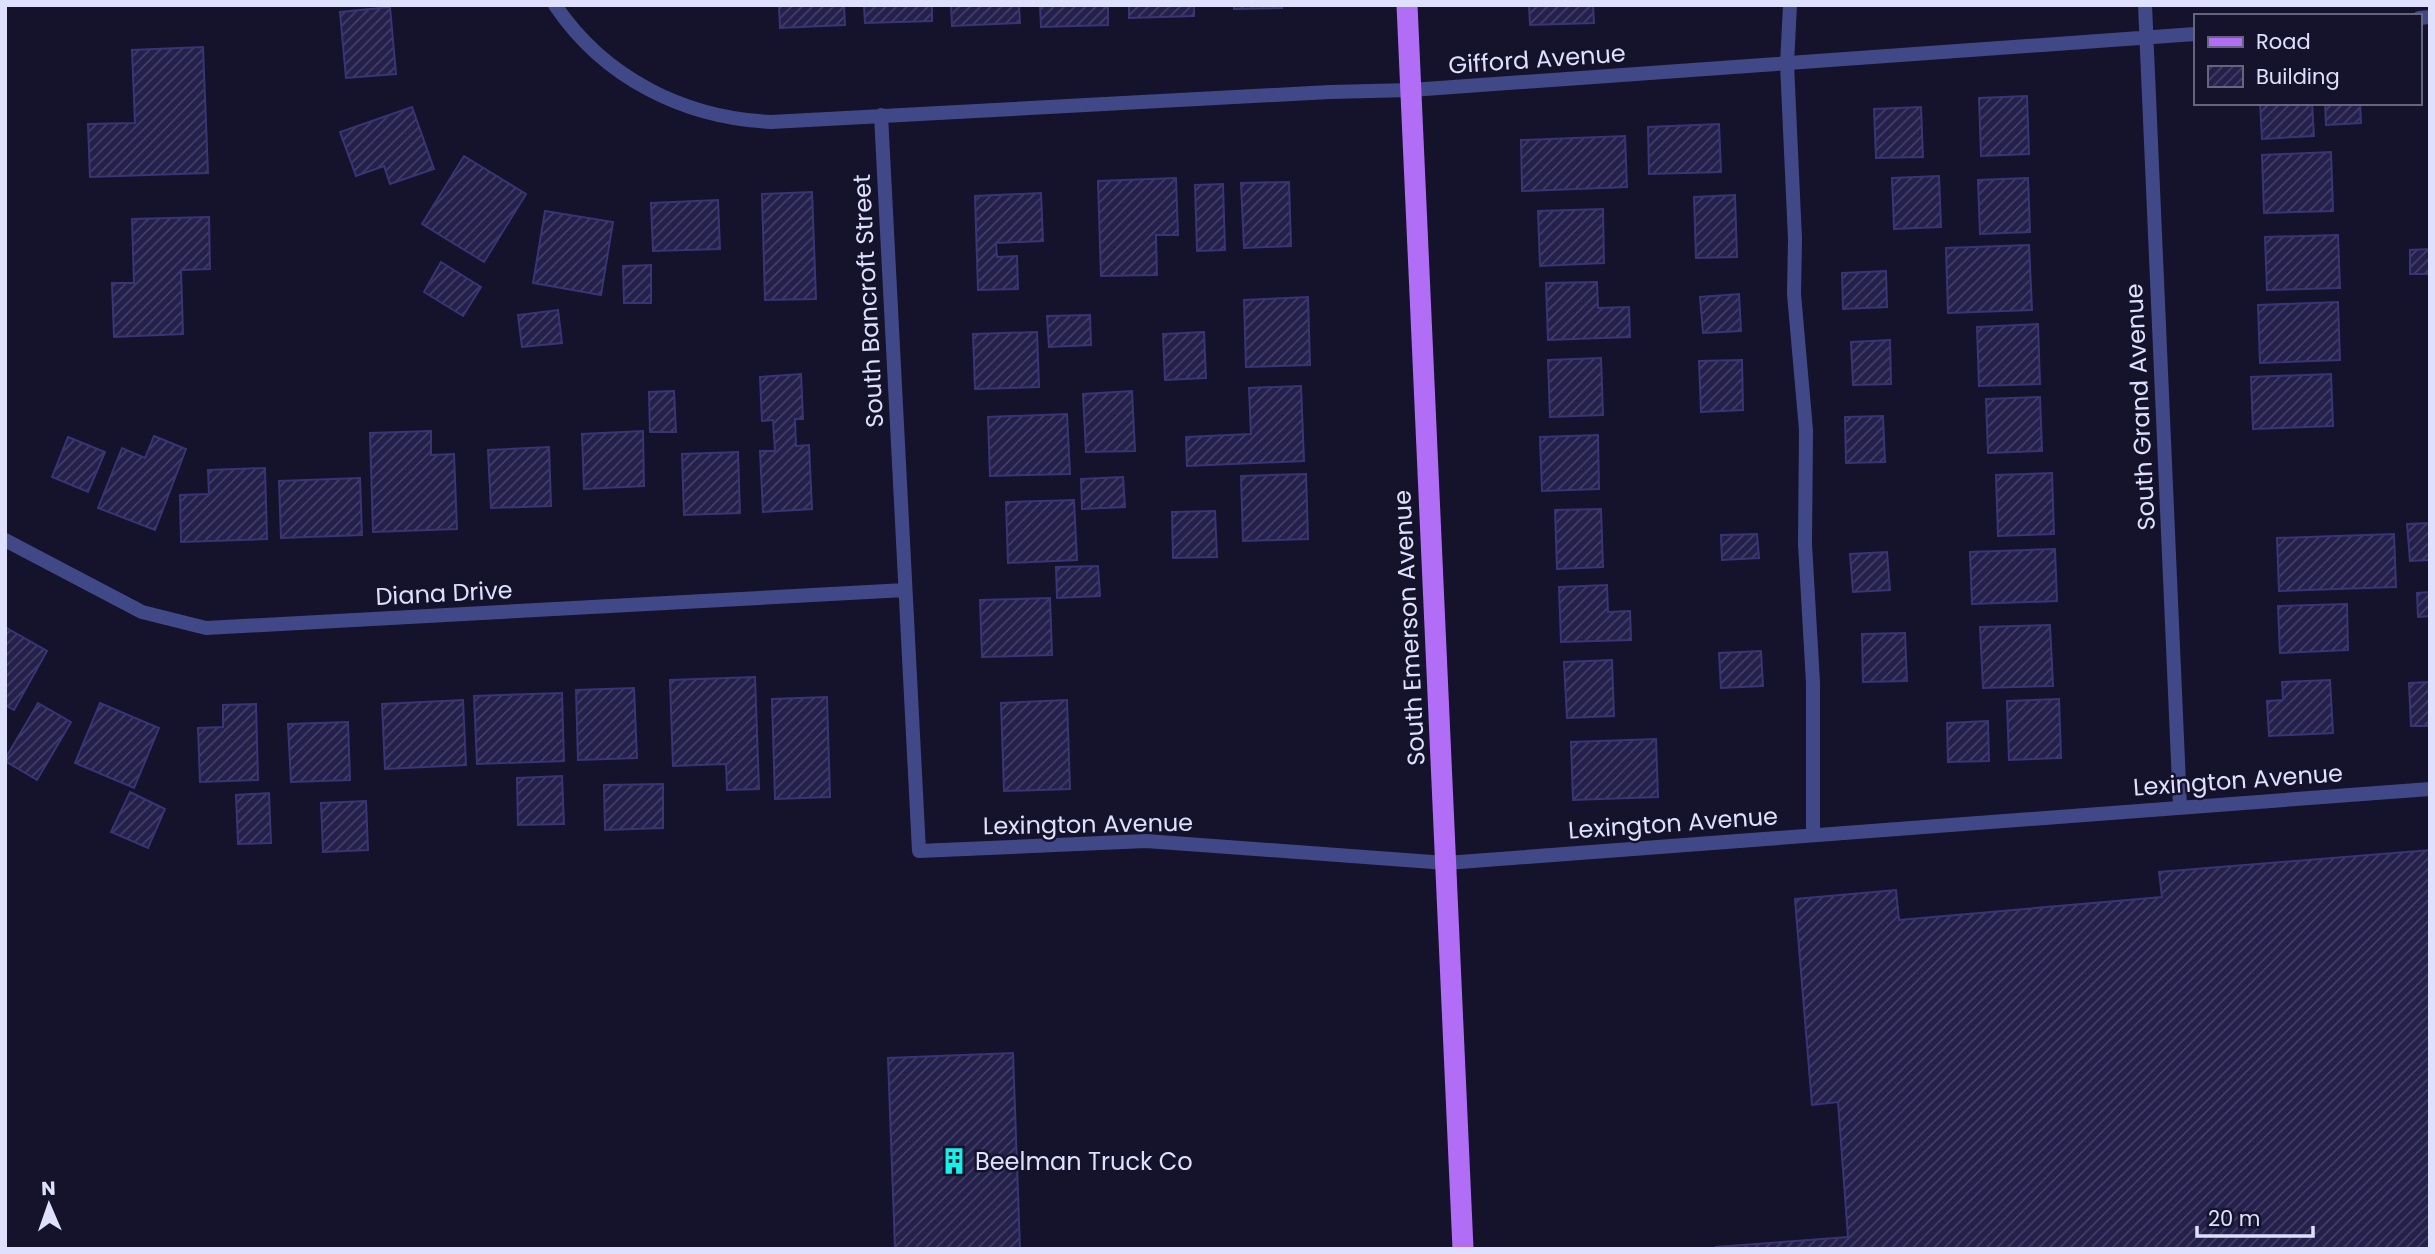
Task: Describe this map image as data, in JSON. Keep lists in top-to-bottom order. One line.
{"streets":{"main road":["South Emerson Avenue"],"street":["Gifford Avenue","South Bancroft Street","South Grand Avenue","Diana Drive","Lexington Avenue"]},"crossings":[["Gifford Avenue","South Bancroft Street"],["Gifford Avenue","South Grand Avenue"],["Gifford Avenue","South Emerson Avenue"],["South Bancroft Street","Diana Drive"],["South Bancroft Street","Lexington Avenue"],["South Grand Avenue","Lexington Avenue"],["South Emerson Avenue","Lexington Avenue"]],"places":{"building":["Beelman Truck Co"]},"legend":["Road","Building"],"scale_bar":"20 m","north":"top"}
